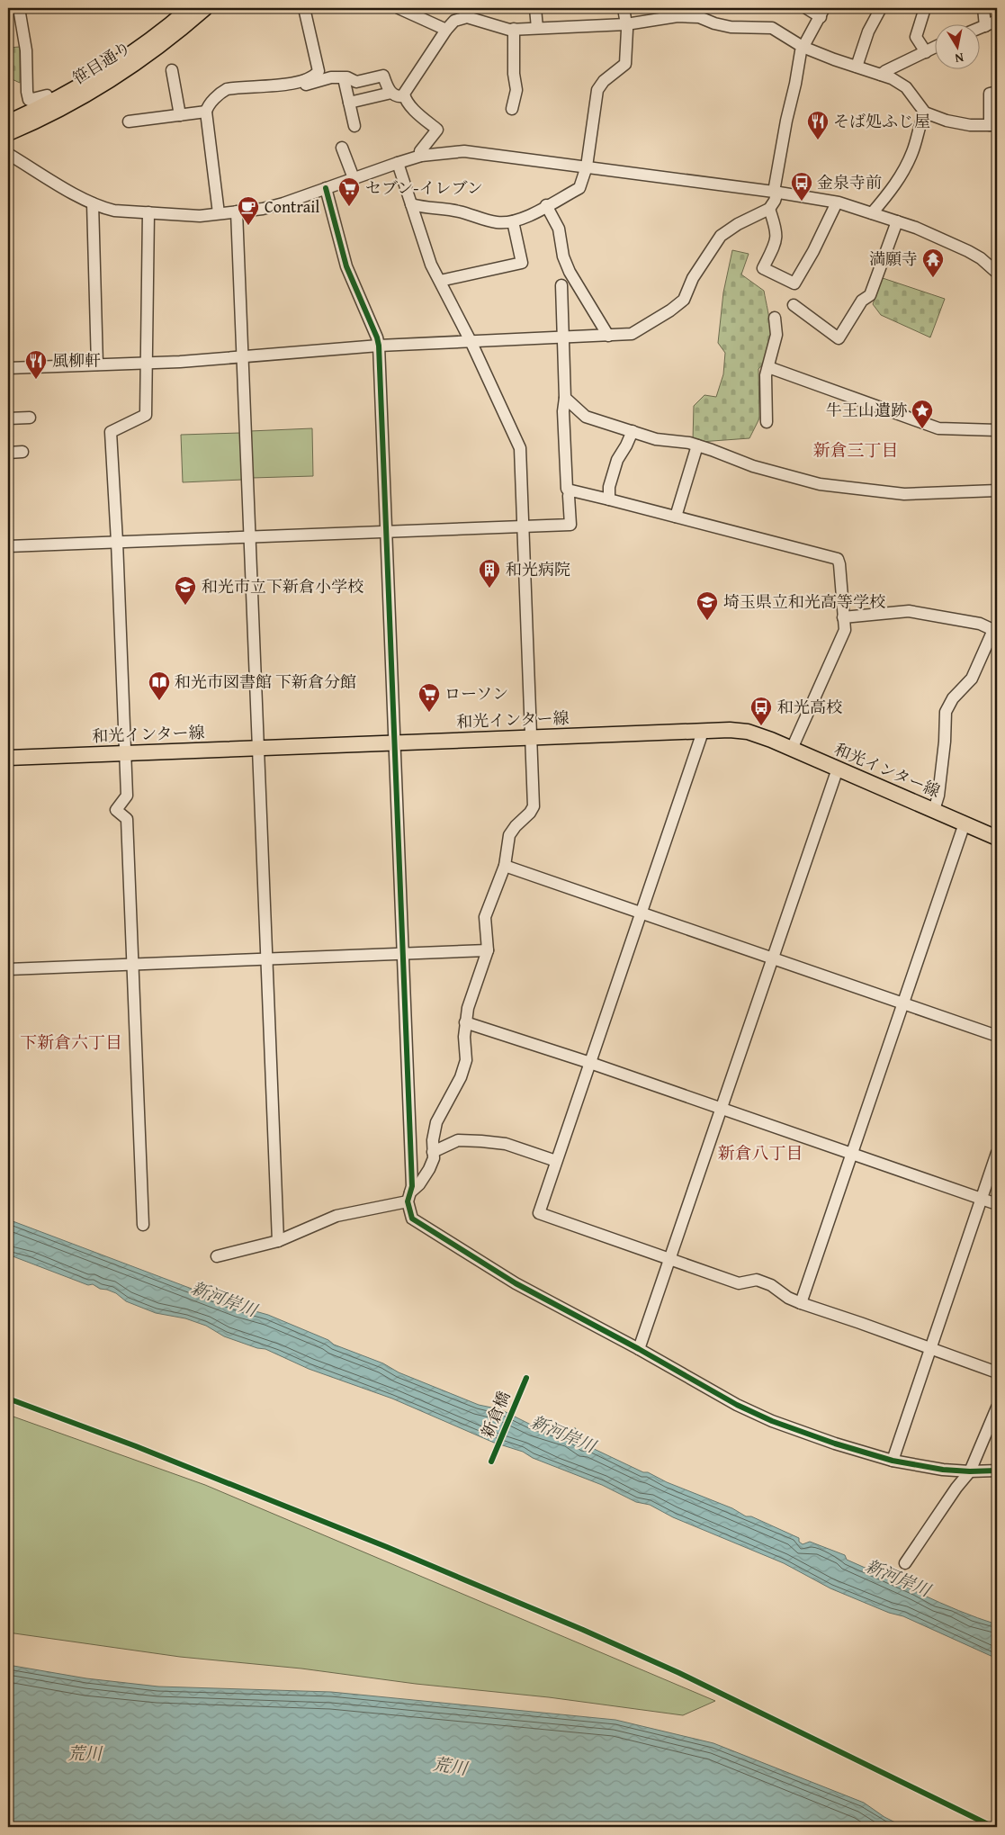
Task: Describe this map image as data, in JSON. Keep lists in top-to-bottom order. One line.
{"streets":{"main road":["笹目通り","和光インター線"],"cycle path":["新倉橋"]},"districts":["新倉三丁目","下新倉六丁目","新倉八丁目"],"water":["新河岸川","荒川"],"places":{"restaurant":["そば処ふじ屋","風柳軒"],"bus stop":["金泉寺前","和光高校"],"supermarket":["セブン-イレブン","ローソン"],"cafe":["Contrail"],"temple":["満願寺"],"place":["牛王山遺跡"],"building":["和光病院"],"school or university":["和光市立下新倉小学校","埼玉県立和光高等学校"],"library":["和光市図書館 下新倉分館"]},"north":"bottom"}
